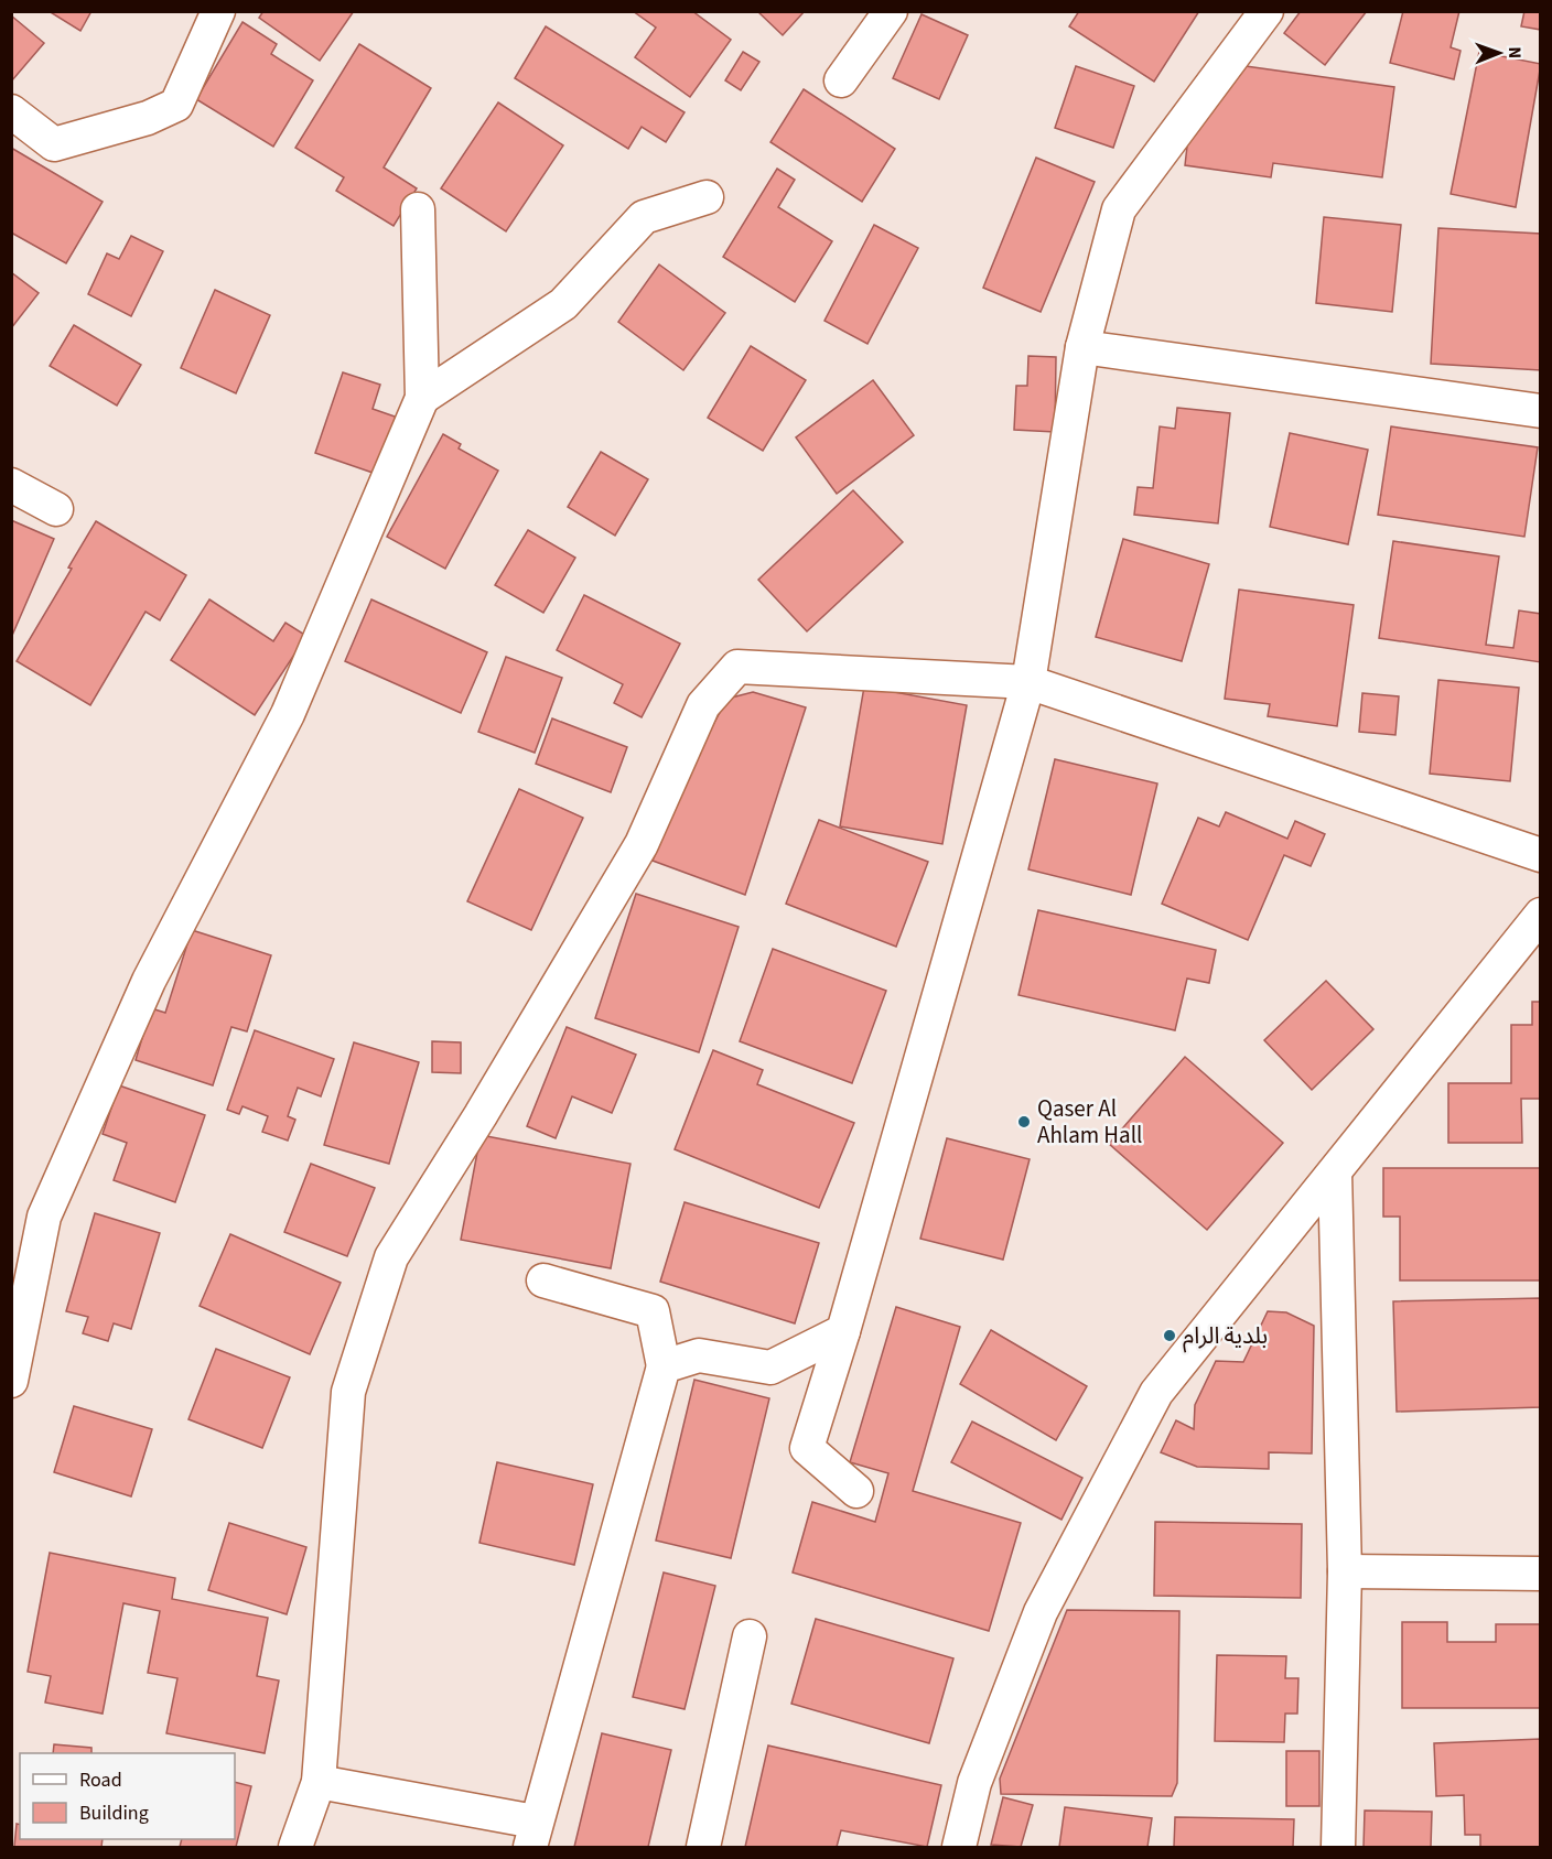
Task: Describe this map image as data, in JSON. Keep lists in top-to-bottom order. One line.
{"places":["Qaser Al Ahlam Hall","بلدية الرام"],"legend":["Road","Building"],"north":"right"}
